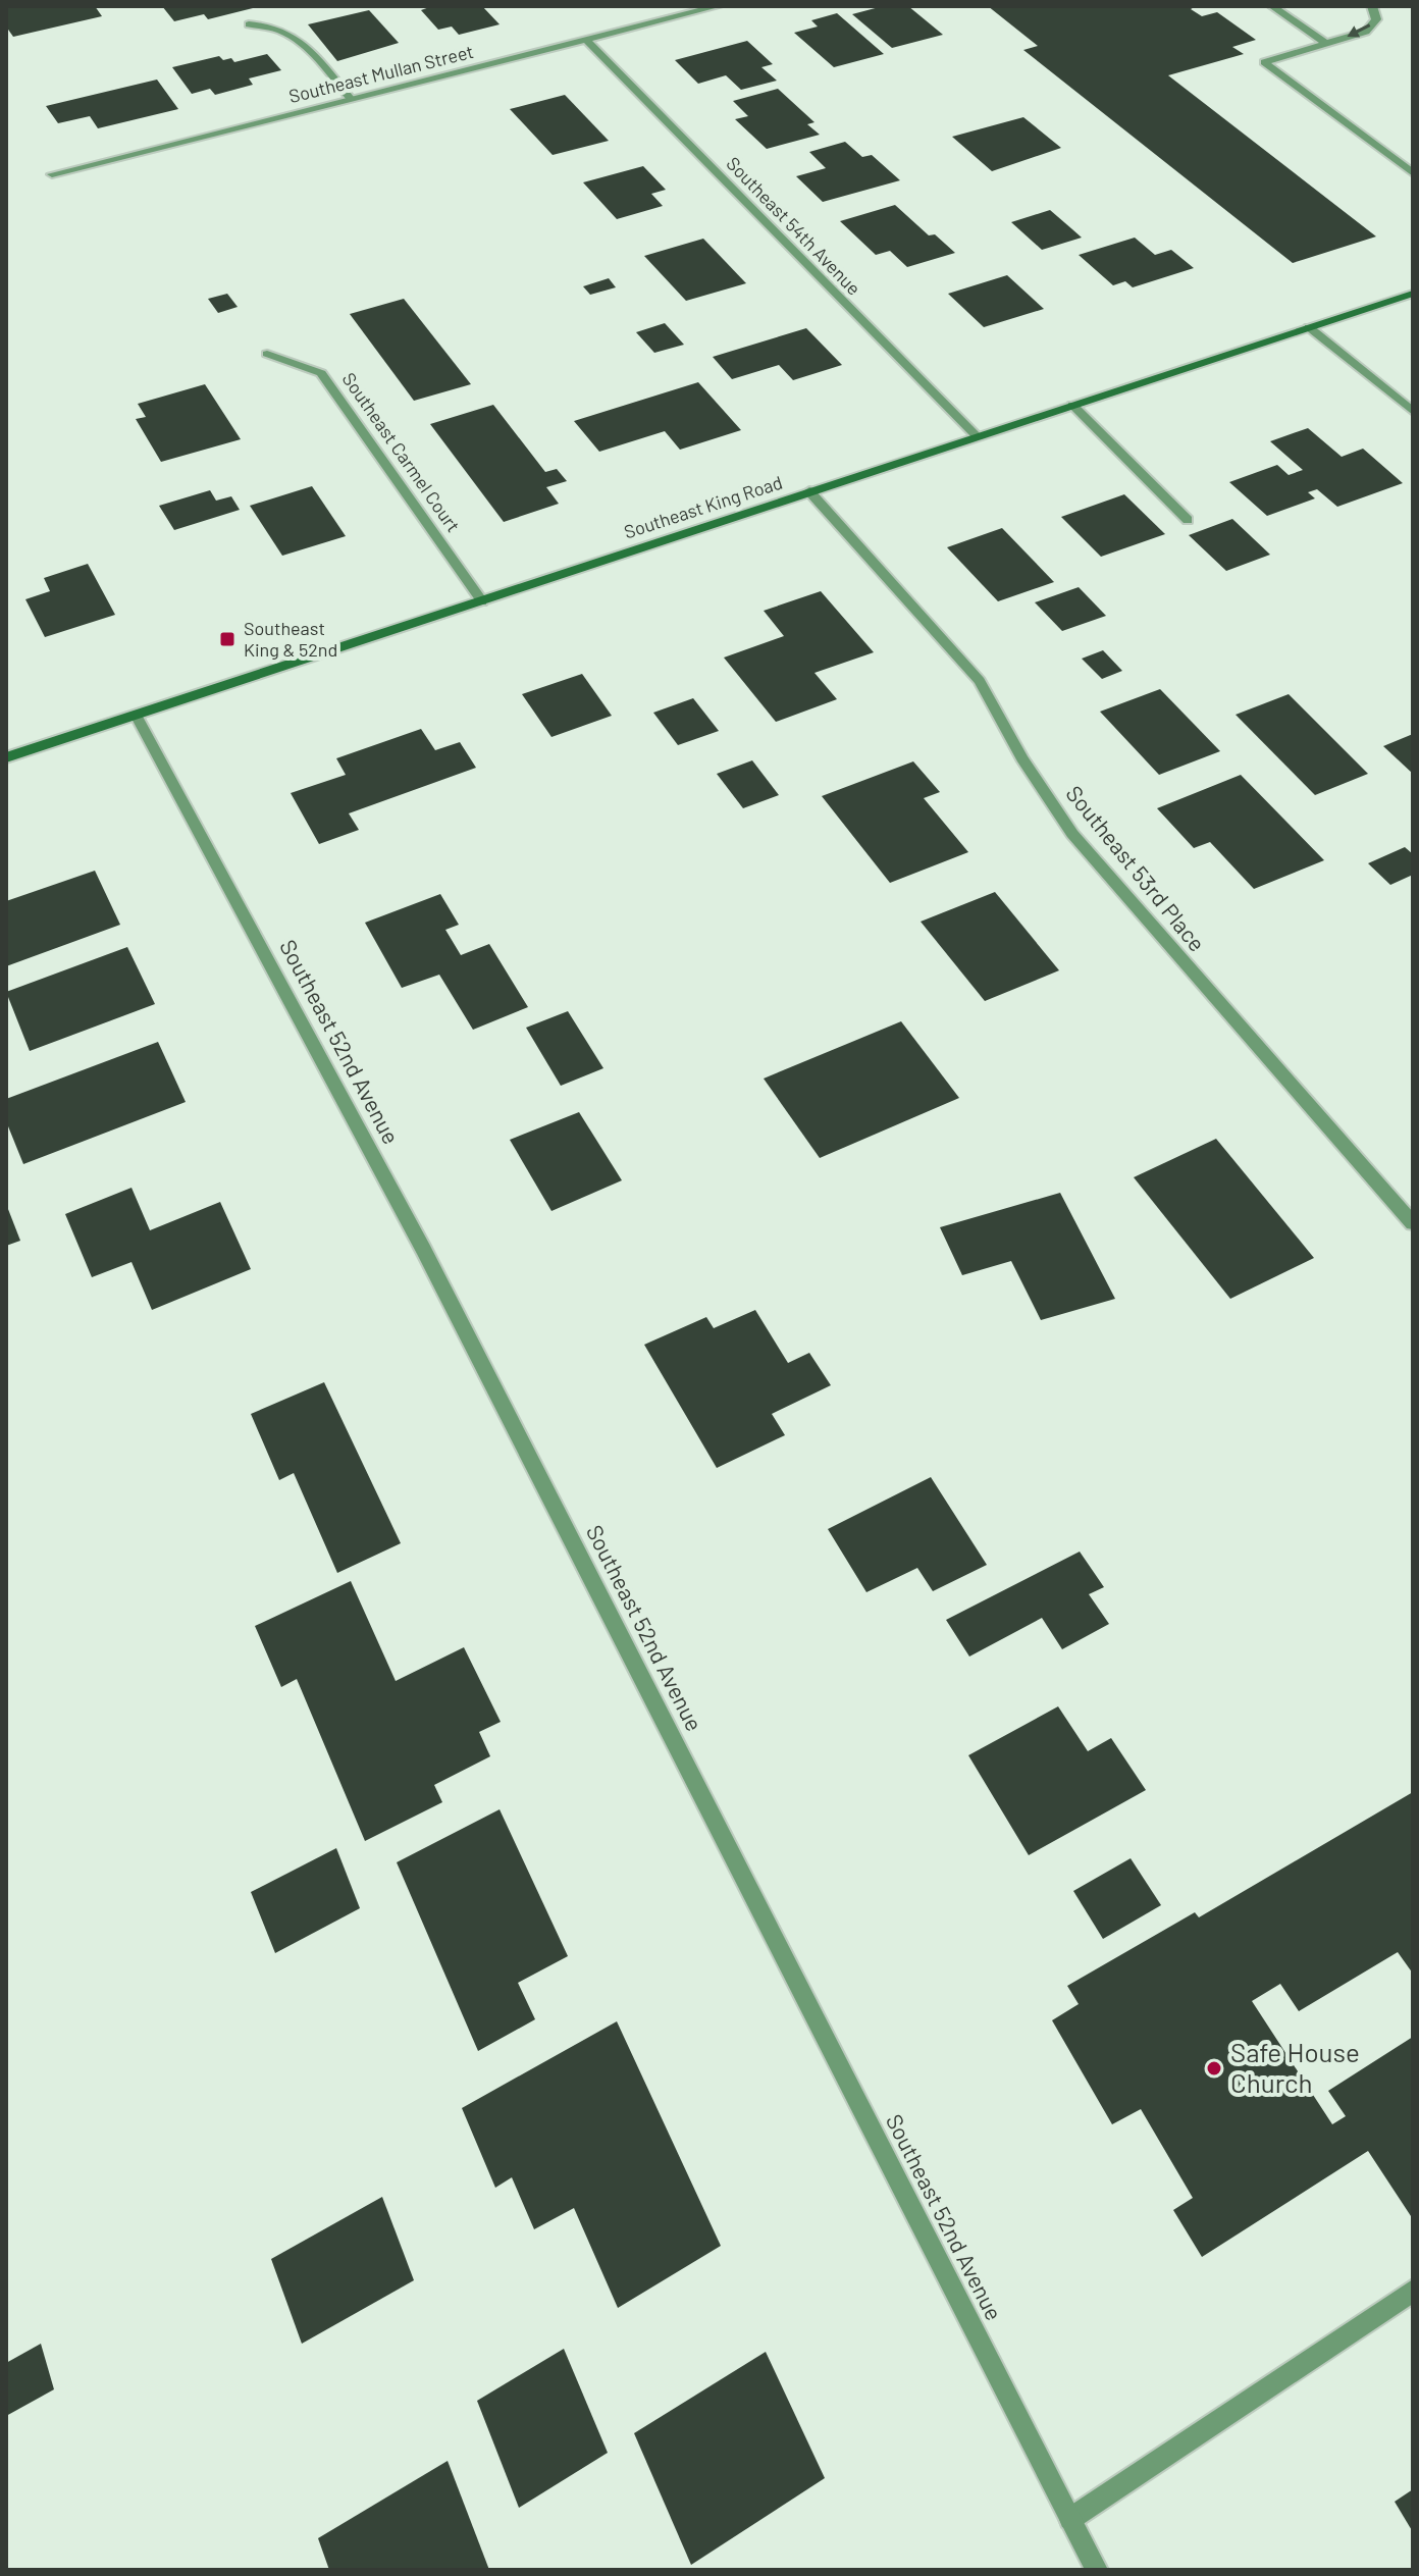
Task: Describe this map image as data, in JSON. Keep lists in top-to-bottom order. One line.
{"streets":{"main road":["Southeast King Road"],"street":["Southeast Mullan Street","Southeast 54th Avenue","Southeast Carmel Court","Southeast 53rd Place","Southeast 52nd Avenue"]},"crossings":[["Southeast Mullan Street","Southeast 54th Avenue"],["Southeast 54th Avenue","Southeast King Road"],["Southeast Carmel Court","Southeast King Road"],["Southeast King Road","Southeast 53rd Place"],["Southeast King Road","Southeast 52nd Avenue"]],"places":{"transit":["Southeast King & 52nd"],"other":["Safe House Church"]}}
